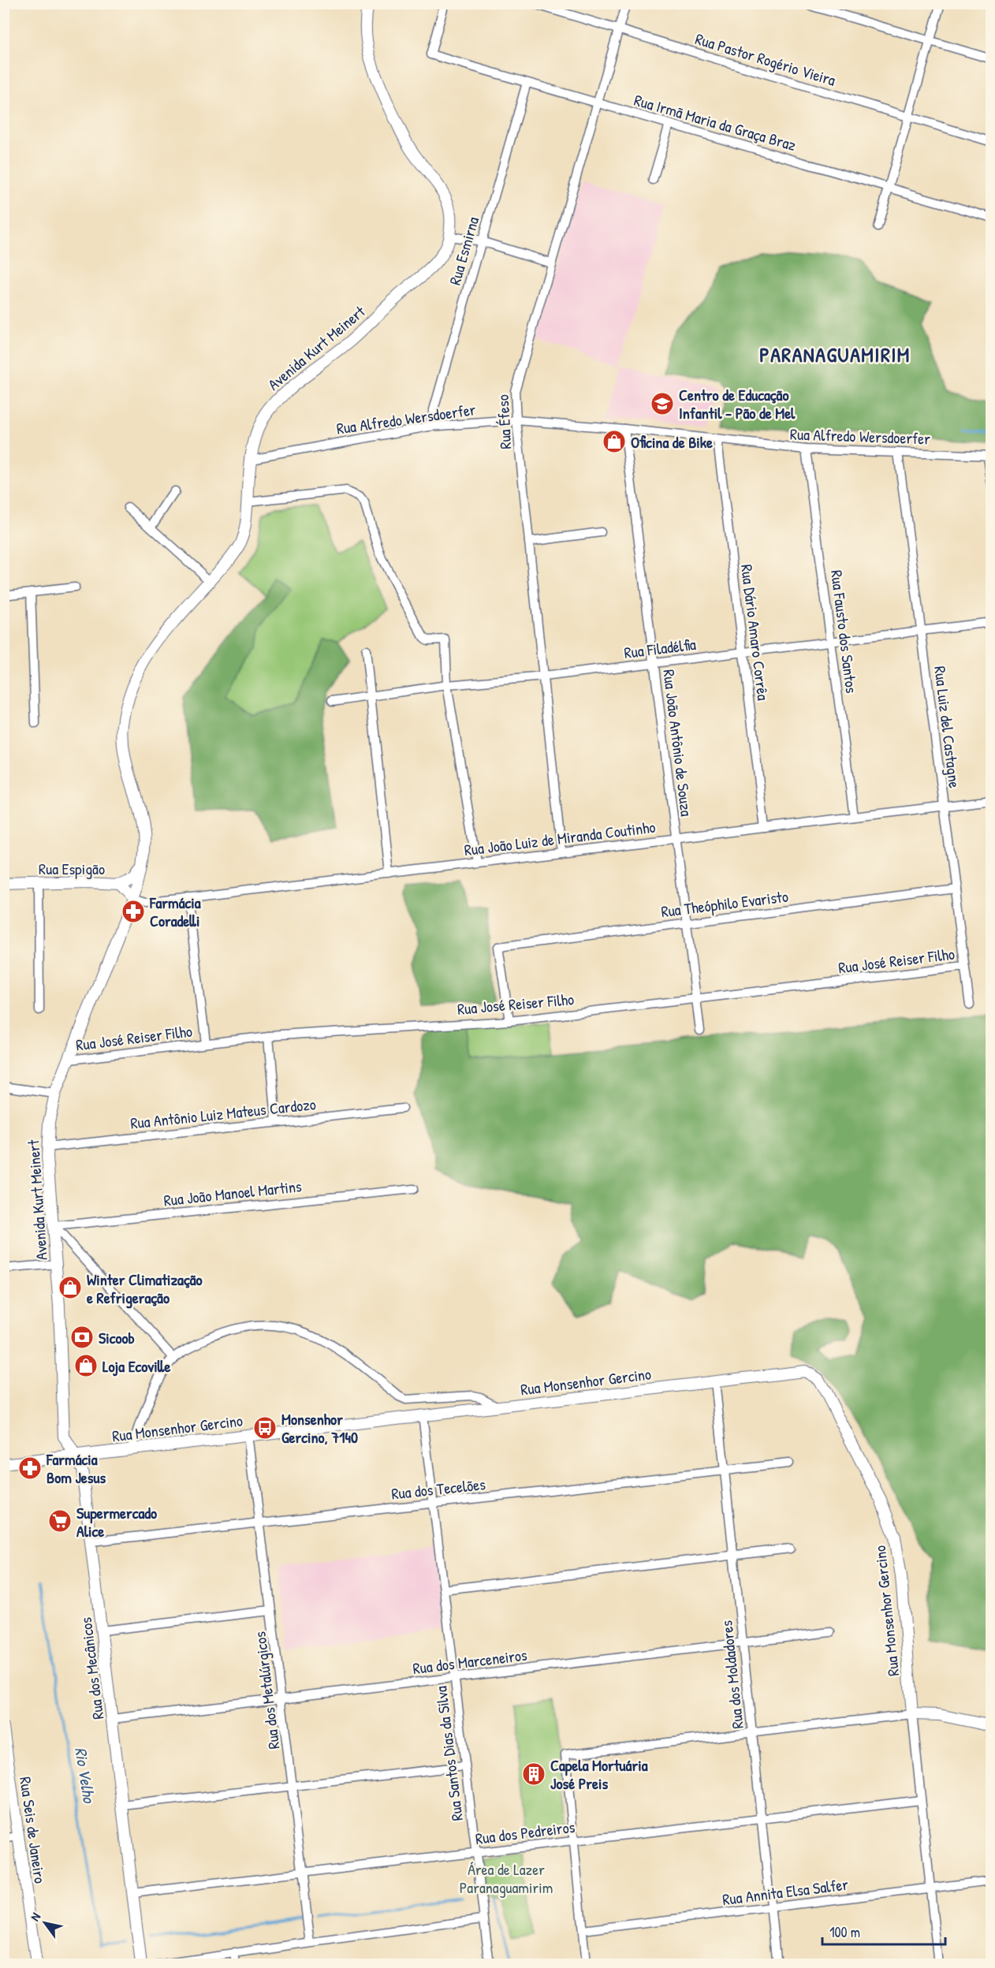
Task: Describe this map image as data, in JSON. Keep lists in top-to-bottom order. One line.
{"streets":{"main road":["Avenida Kurt Meinert","Rua Espigão","Rua Monsenhor Gercino","Rua dos Mecânicos","Rua Seis de Janeiro"],"street":["Rua Pastor Rogério Vieira","Rua Irmã Maria da Graça Braz","Rua Esmirna","Rua Alfredo Wersdoerfer","Rua Éfeso","Rua Fausto dos Santos","Rua Dário Amaro Corrêa","Rua Filadélfia","Rua Luiz del Castagne","Rua João Antônio de Souza","Rua João Luiz de Miranda Coutinho","Rua Theóphilo Evaristo","Rua José Reiser Filho","Rua Antônio Luiz Mateus Cardozo","Rua João Manoel Martins","Rua dos Tecelões","Rua dos Marceneiros","Rua dos Moldadores","Rua dos Metalúrgicos","Rua Santos Dias da Silva","Rua dos Pedreiros","Rua Annita Elsa Salfer"]},"crossings":[["Rua Pastor Rogério Vieira","Rua Éfeso"],["Rua Irmã Maria da Graça Braz","Rua Esmirna"],["Rua Irmã Maria da Graça Braz","Rua Éfeso"],["Rua Esmirna","Rua Alfredo Wersdoerfer"],["Avenida Kurt Meinert","Rua Alfredo Wersdoerfer"],["Avenida Kurt Meinert","Rua João Luiz de Miranda Coutinho"],["Avenida Kurt Meinert","Rua Espigão"],["Avenida Kurt Meinert","Rua José Reiser Filho"],["Avenida Kurt Meinert","Rua Antônio Luiz Mateus Cardozo"],["Avenida Kurt Meinert","Rua João Manoel Martins"],["Avenida Kurt Meinert","Rua Monsenhor Gercino"],["Avenida Kurt Meinert","Rua dos Mecânicos"],["Rua Alfredo Wersdoerfer","Rua Éfeso"],["Rua Alfredo Wersdoerfer","Rua Fausto dos Santos"],["Rua Alfredo Wersdoerfer","Rua Dário Amaro Corrêa"],["Rua Alfredo Wersdoerfer","Rua Luiz del Castagne"],["Rua Alfredo Wersdoerfer","Rua João Antônio de Souza"],["Rua Éfeso","Rua Filadélfia"],["Rua Éfeso","Rua João Luiz de Miranda Coutinho"],["Rua Fausto dos Santos","Rua Filadélfia"],["Rua Fausto dos Santos","Rua João Luiz de Miranda Coutinho"],["Rua Dário Amaro Corrêa","Rua Filadélfia"],["Rua Dário Amaro Corrêa","Rua João Luiz de Miranda Coutinho"],["Rua Filadélfia","Rua Luiz del Castagne"],["Rua Filadélfia","Rua João Antônio de Souza"],["Rua Luiz del Castagne","Rua João Luiz de Miranda Coutinho"],["Rua Luiz del Castagne","Rua Theóphilo Evaristo"],["Rua Luiz del Castagne","Rua José Reiser Filho"],["Rua João Antônio de Souza","Rua João Luiz de Miranda Coutinho"],["Rua João Antônio de Souza","Rua Theóphilo Evaristo"],["Rua João Antônio de Souza","Rua José Reiser Filho"],["Rua João Luiz de Miranda Coutinho","Rua Espigão"],["Rua Theóphilo Evaristo","Rua José Reiser Filho"],["Rua Monsenhor Gercino","Rua dos Mecânicos"],["Rua Monsenhor Gercino","Rua dos Moldadores"],["Rua Monsenhor Gercino","Rua dos Metalúrgicos"],["Rua Monsenhor Gercino","Rua Santos Dias da Silva"],["Rua dos Tecelões","Rua dos Mecânicos"],["Rua dos Tecelões","Rua dos Moldadores"],["Rua dos Tecelões","Rua dos Metalúrgicos"],["Rua dos Tecelões","Rua Santos Dias da Silva"],["Rua dos Marceneiros","Rua dos Mecânicos"],["Rua dos Marceneiros","Rua dos Moldadores"],["Rua dos Marceneiros","Rua dos Metalúrgicos"],["Rua dos Marceneiros","Rua Santos Dias da Silva"],["Rua dos Mecânicos","Rua dos Pedreiros"],["Rua dos Moldadores","Rua dos Pedreiros"],["Rua dos Moldadores","Rua Annita Elsa Salfer"],["Rua dos Metalúrgicos","Rua dos Pedreiros"],["Rua Santos Dias da Silva","Rua dos Pedreiros"]],"districts":["PARANAGUAMIRIM"],"water":["Rio Velho"],"parks":["Área de Lazer Paranaguamirim"],"places":{"school or university":["Centro de Educação Infantil - Pão de Mel"],"shop":["Oficina de Bike","Winter Climatização e Refrigeração","Loja Ecoville"],"pharmacy":["Farmácia Coradelli","Farmácia Bom Jesus"],"bank":["Sicoob"],"bus stop":["Monsenhor Gercino, 7140"],"supermarket":["Supermercado Alice"],"building":["Capela Mortuária José Preis"]},"scale_bar":"100 m","north":"top left"}
